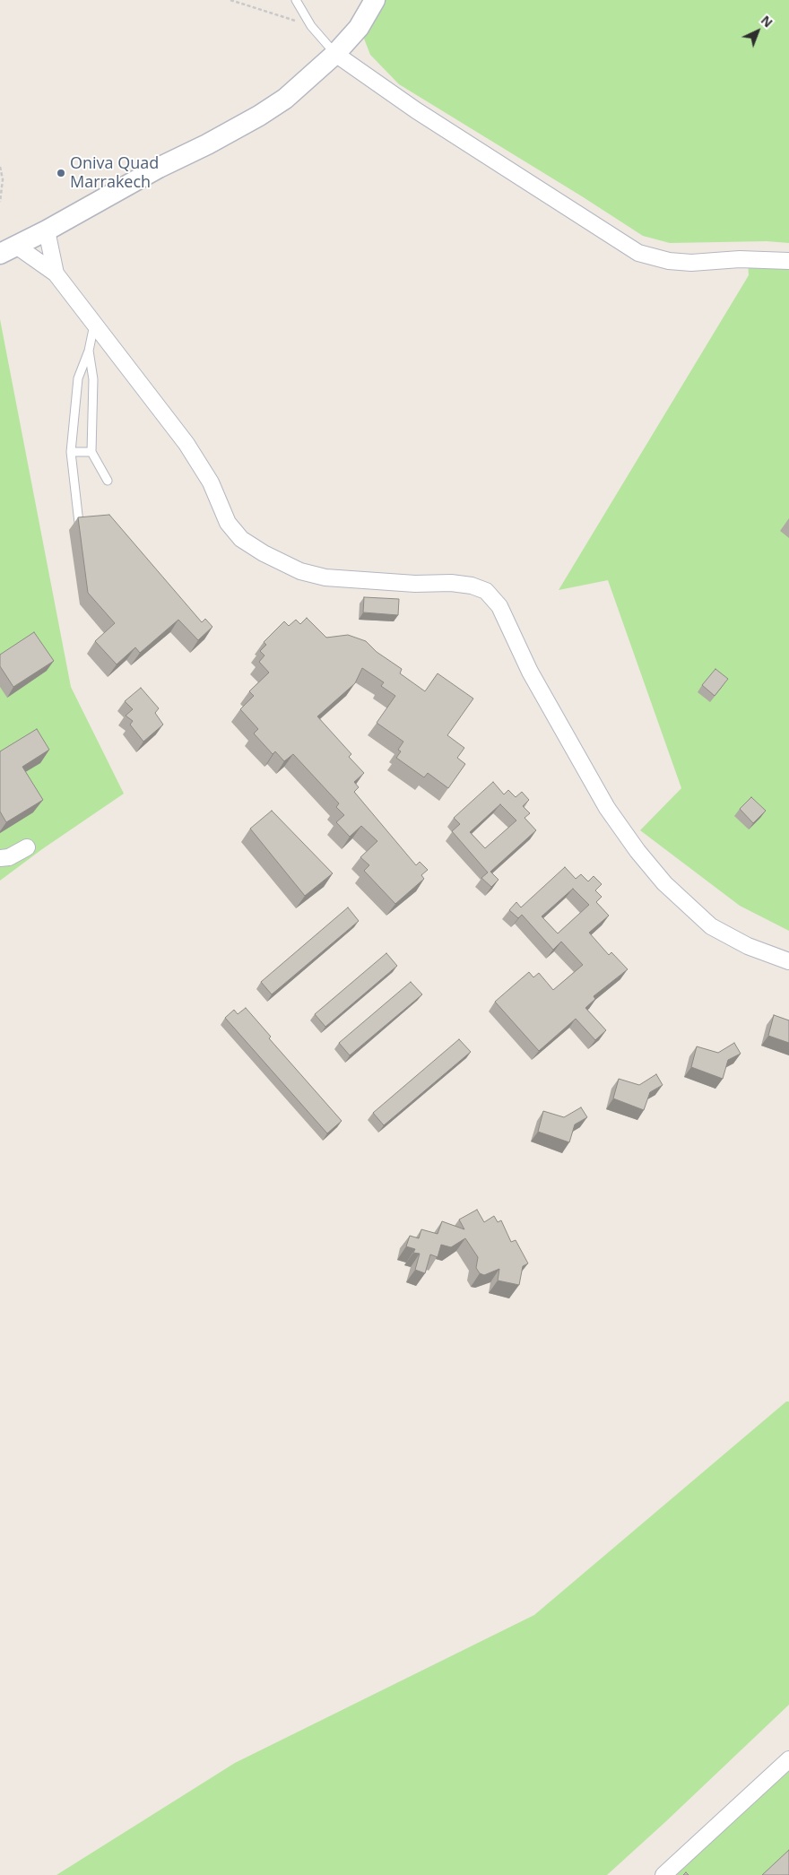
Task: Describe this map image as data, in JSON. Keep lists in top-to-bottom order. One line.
{"places":["Oniva Quad Marrakech"],"north":"top right"}
